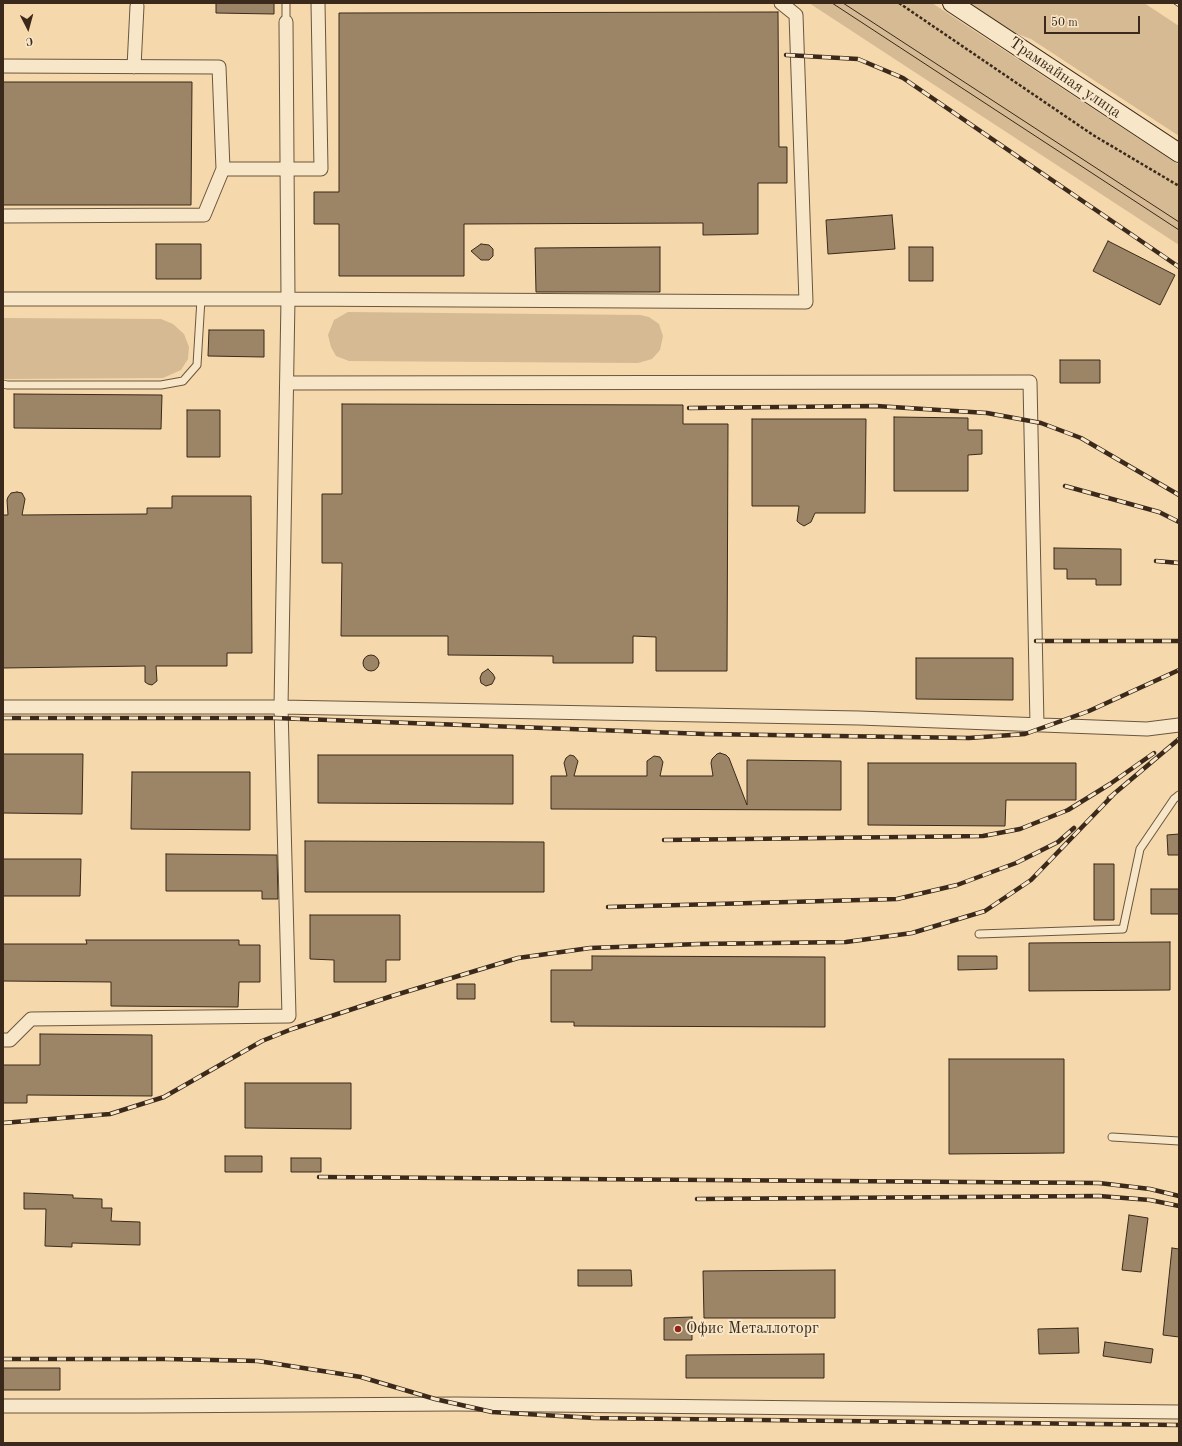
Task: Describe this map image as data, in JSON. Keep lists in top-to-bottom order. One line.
{"streets":{"main road":["Трамвайная улица"]},"places":["Офис Металлоторг"],"scale_bar":"50 m","north":"bottom"}
